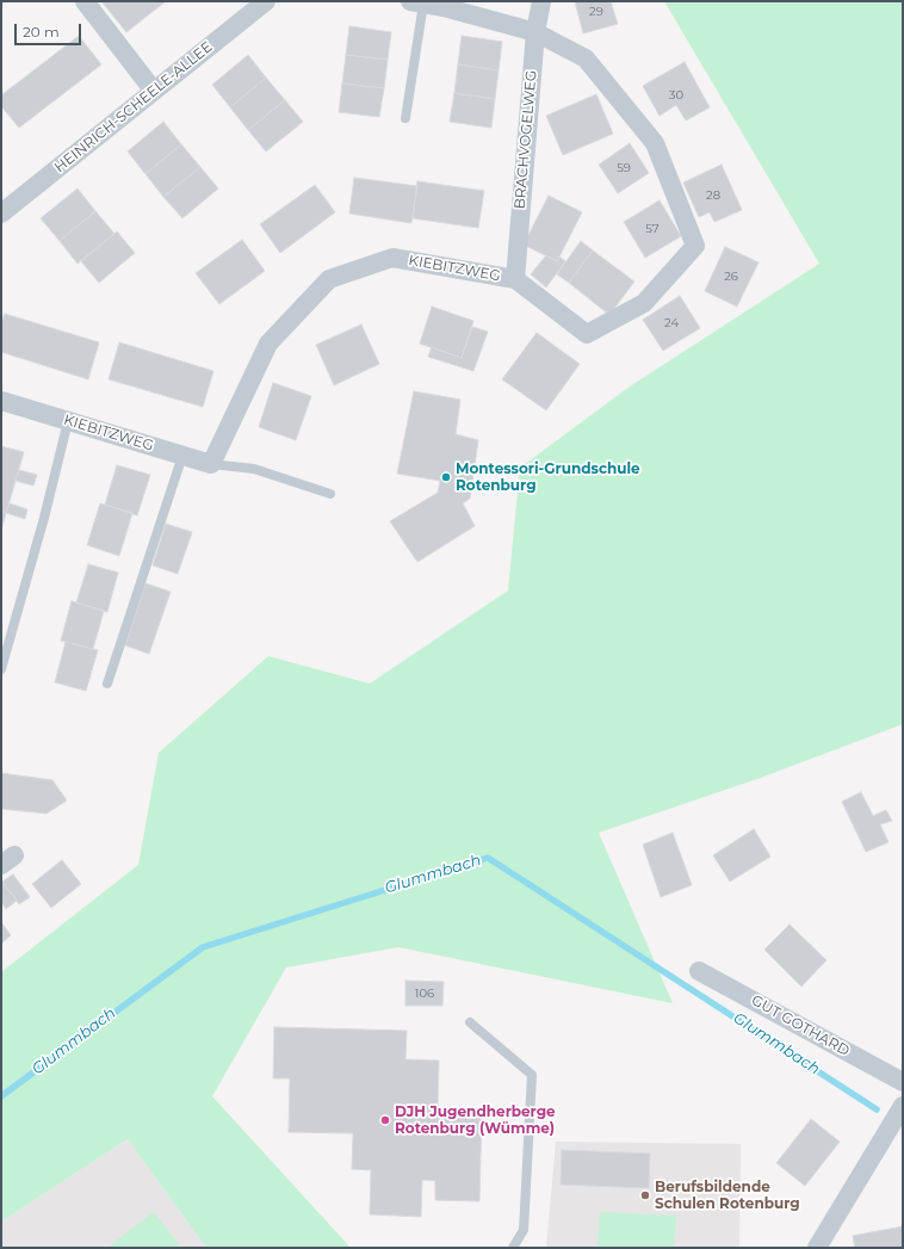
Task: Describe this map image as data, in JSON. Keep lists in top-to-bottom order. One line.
{"streets":{"street":["HEINRICH-SCHEELE-ALLEE","BRACHVOGELWEG","KIEBITZWEG","GUT GOTHARD"]},"crossings":[["BRACHVOGELWEG","KIEBITZWEG"]],"water":["Glummbach"],"places":["Montessori-Grundschule Rotenburg","DJH Jugendherberge Rotenburg (Wümme)","Berufsbildende Schulen Rotenburg"],"house_numbers":["29","30","59","28","57","26","24","106"],"scale_bar":"20 m"}
